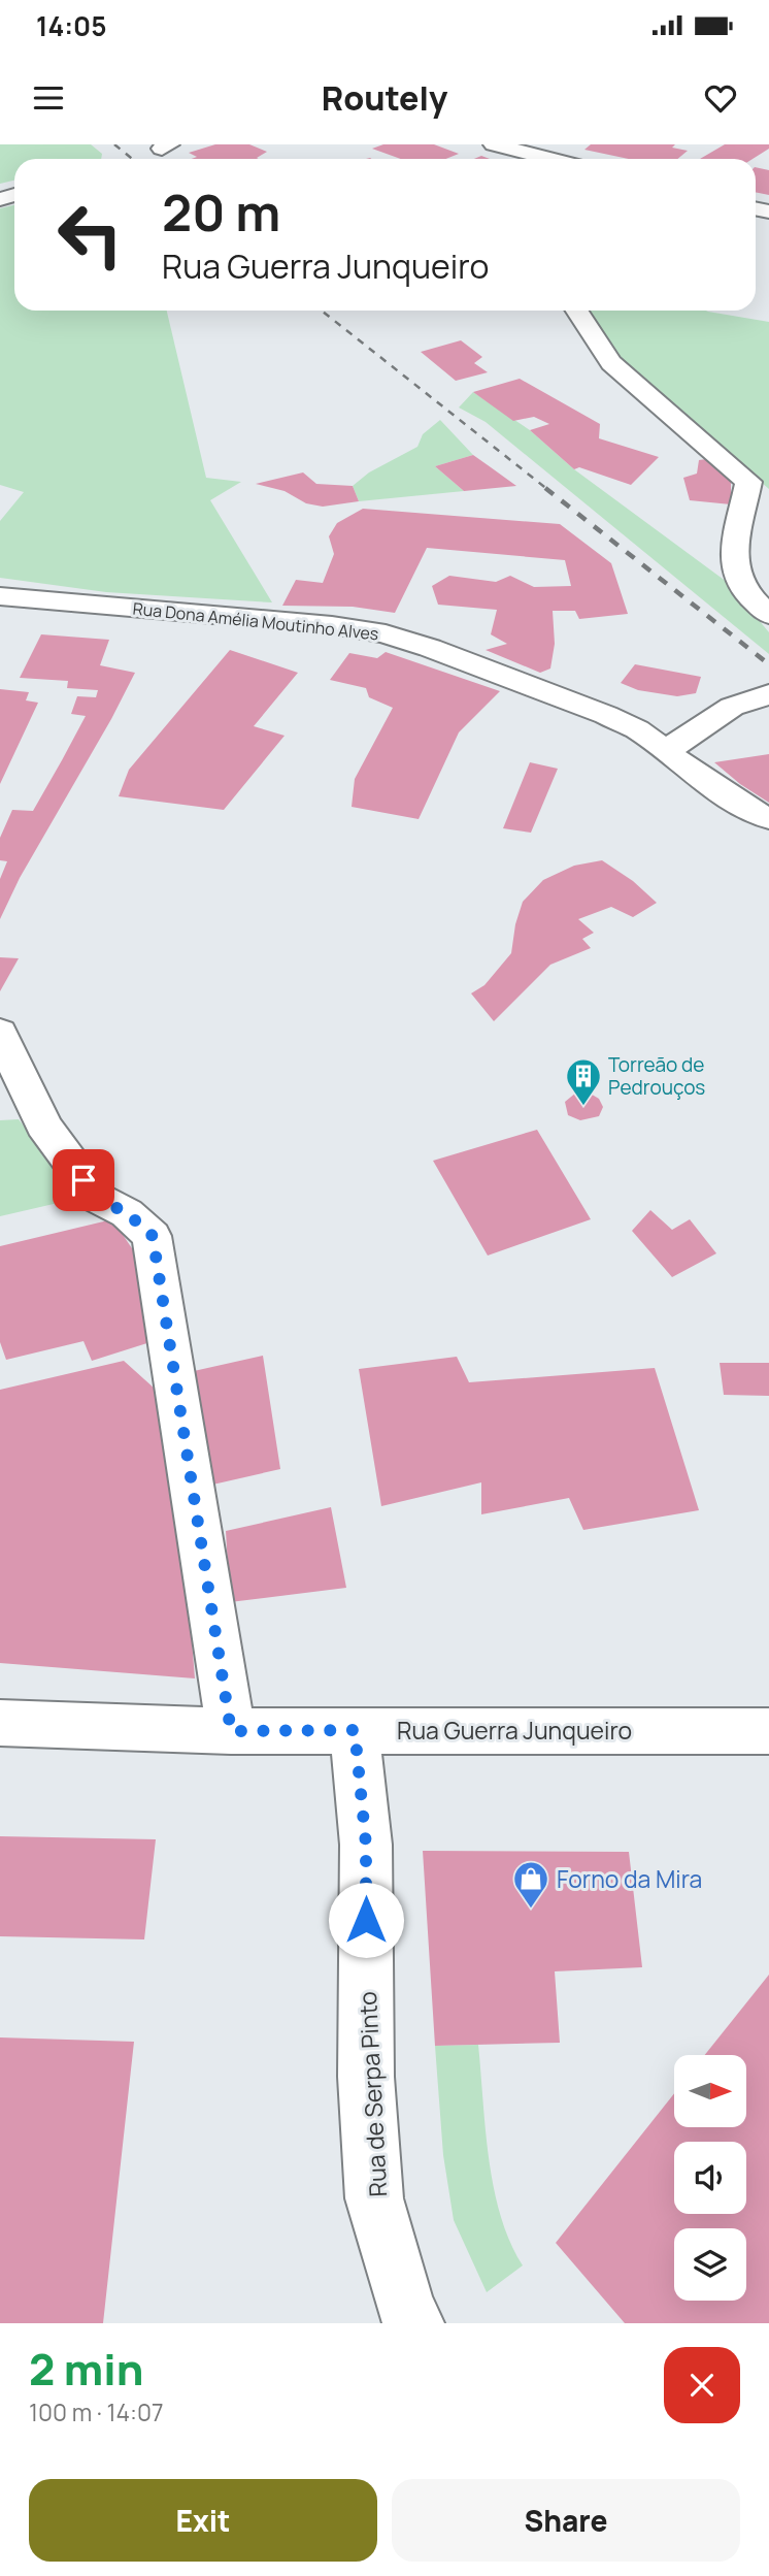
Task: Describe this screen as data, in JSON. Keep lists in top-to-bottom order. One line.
{"streets":{"street":["Rua Dona Amélia Moutinho Alves","Rua Guerra Junqueiro","Rua de Serpa Pinto"]},"crossings":[["Rua Guerra Junqueiro","Rua de Serpa Pinto"]],"places":{"building":["Torreão de Pedrouços"],"shop":["Forno da Mira"]},"north":"right","page":{"status":"14:05","header":"Routely","turn":["20 m","Rua Guerra Junqueiro"],"heading":["2 min","100 m · 14:07"],"buttons":["Exit","Share"]}}
